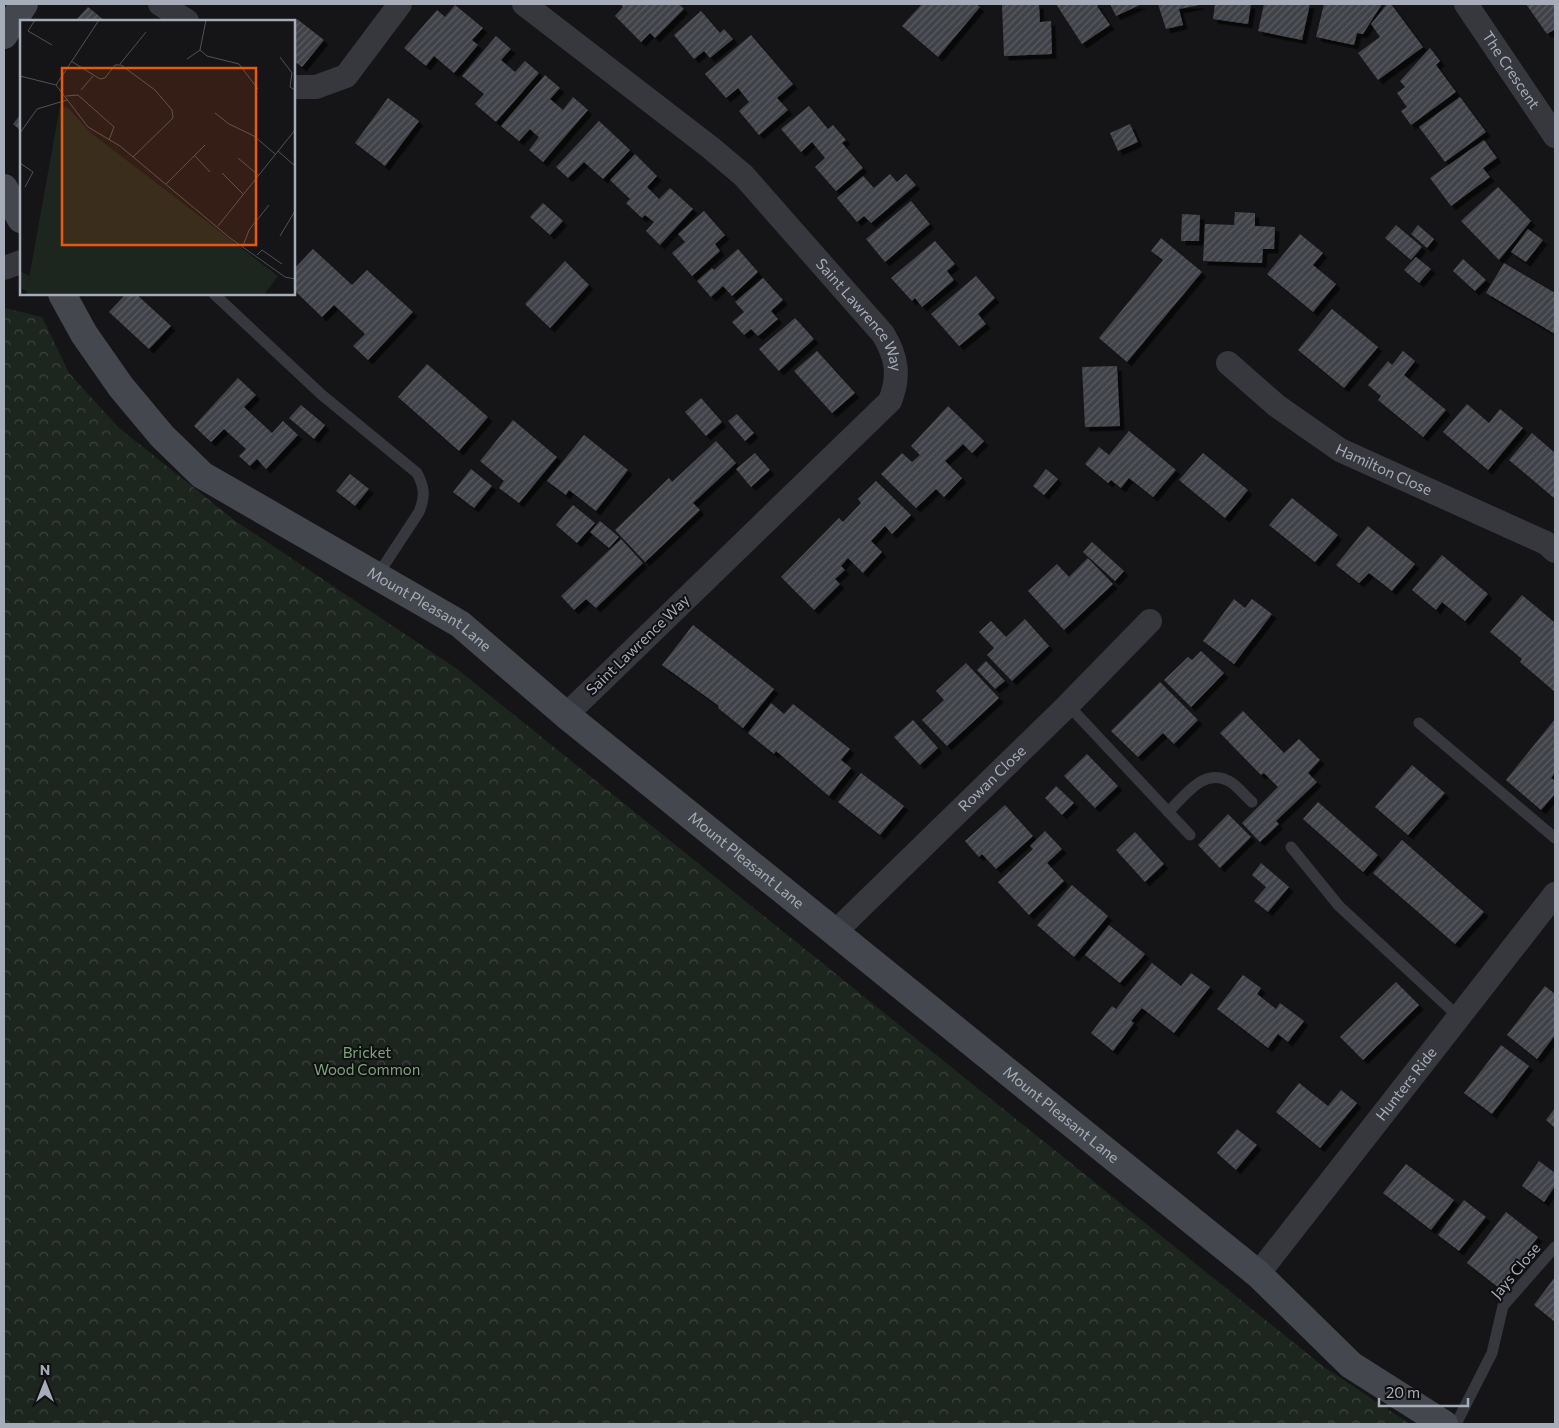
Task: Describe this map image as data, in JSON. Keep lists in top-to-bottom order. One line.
{"streets":{"street":["The Crescent","Saint Lawrence Way","Hamilton Close","Mount Pleasant Lane","Rowan Close","Hunters Ride"],"lane":["Jays Close"]},"crossings":[["Saint Lawrence Way","Mount Pleasant Lane"],["Mount Pleasant Lane","Rowan Close"],["Mount Pleasant Lane","Hunters Ride"]],"parks":["Bricket Wood Common"],"scale_bar":"20 m","north":"top"}
